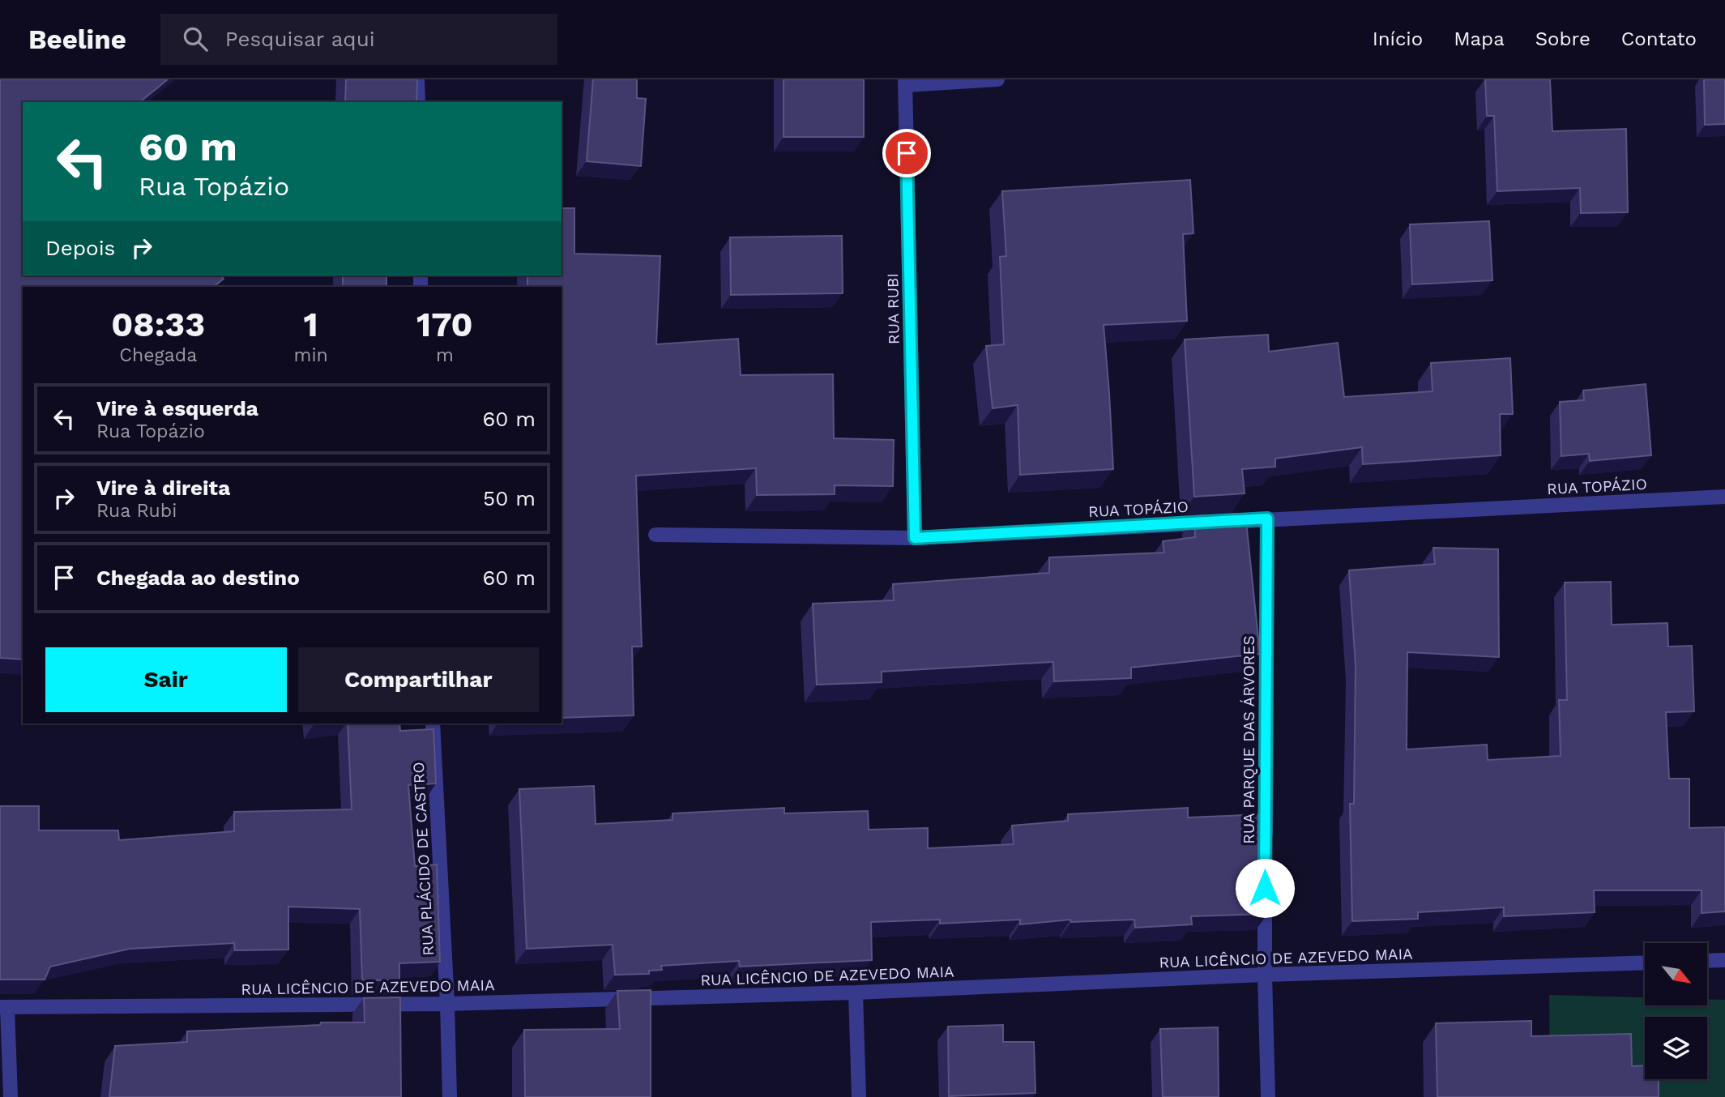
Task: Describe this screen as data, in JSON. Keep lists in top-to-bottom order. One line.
{"streets":{"street":["RUA RUBI","RUA TOPÁZIO","RUA PARQUE DAS ÁRVORES","RUA PLÁCIDO DE CASTRO","RUA LICÊNCIO DE AZEVEDO MAIA"]},"crossings":[["RUA RUBI","RUA TOPÁZIO"],["RUA TOPÁZIO","RUA PARQUE DAS ÁRVORES"],["RUA PLÁCIDO DE CASTRO","RUA LICÊNCIO DE AZEVEDO MAIA"]],"north":"bottom right","page":{"header":"Beeline","search":"Pesquisar aqui","nav":["Início","Mapa","Sobre","Contato"],"turn":["60 m","Rua Topázio"],"then":"Depois","eta":["08:33","Chegada","1","min","170","m"],"list":[{"name":"Vire à esquerda","note":"Rua Topázio","value":"60 m"},{"name":"Vire à direita","note":"Rua Rubi","value":"50 m"},{"name":"Chegada ao destino","value":"60 m"}],"buttons":["Sair","Compartilhar"]}}
